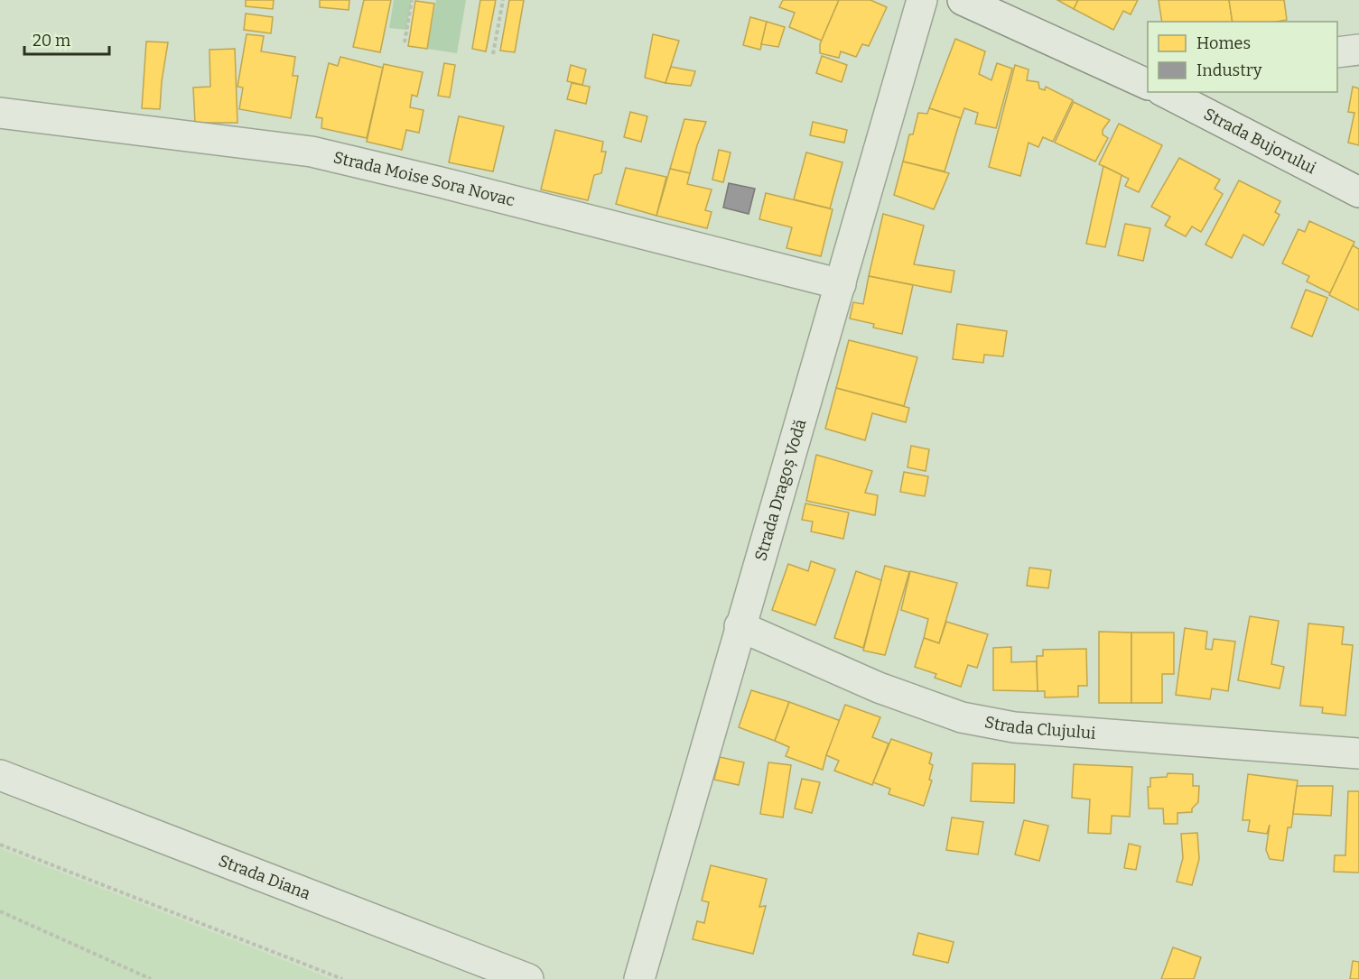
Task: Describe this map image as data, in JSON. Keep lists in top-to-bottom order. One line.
{"streets":{"street":["Strada Bujorului","Strada Moise Sora Novac","Strada Dragoș Vodă","Strada Clujului","Strada Diana"]},"crossings":[["Strada Moise Sora Novac","Strada Dragoș Vodă"],["Strada Dragoș Vodă","Strada Clujului"]],"legend":["Homes","Industry"],"scale_bar":"20 m"}
